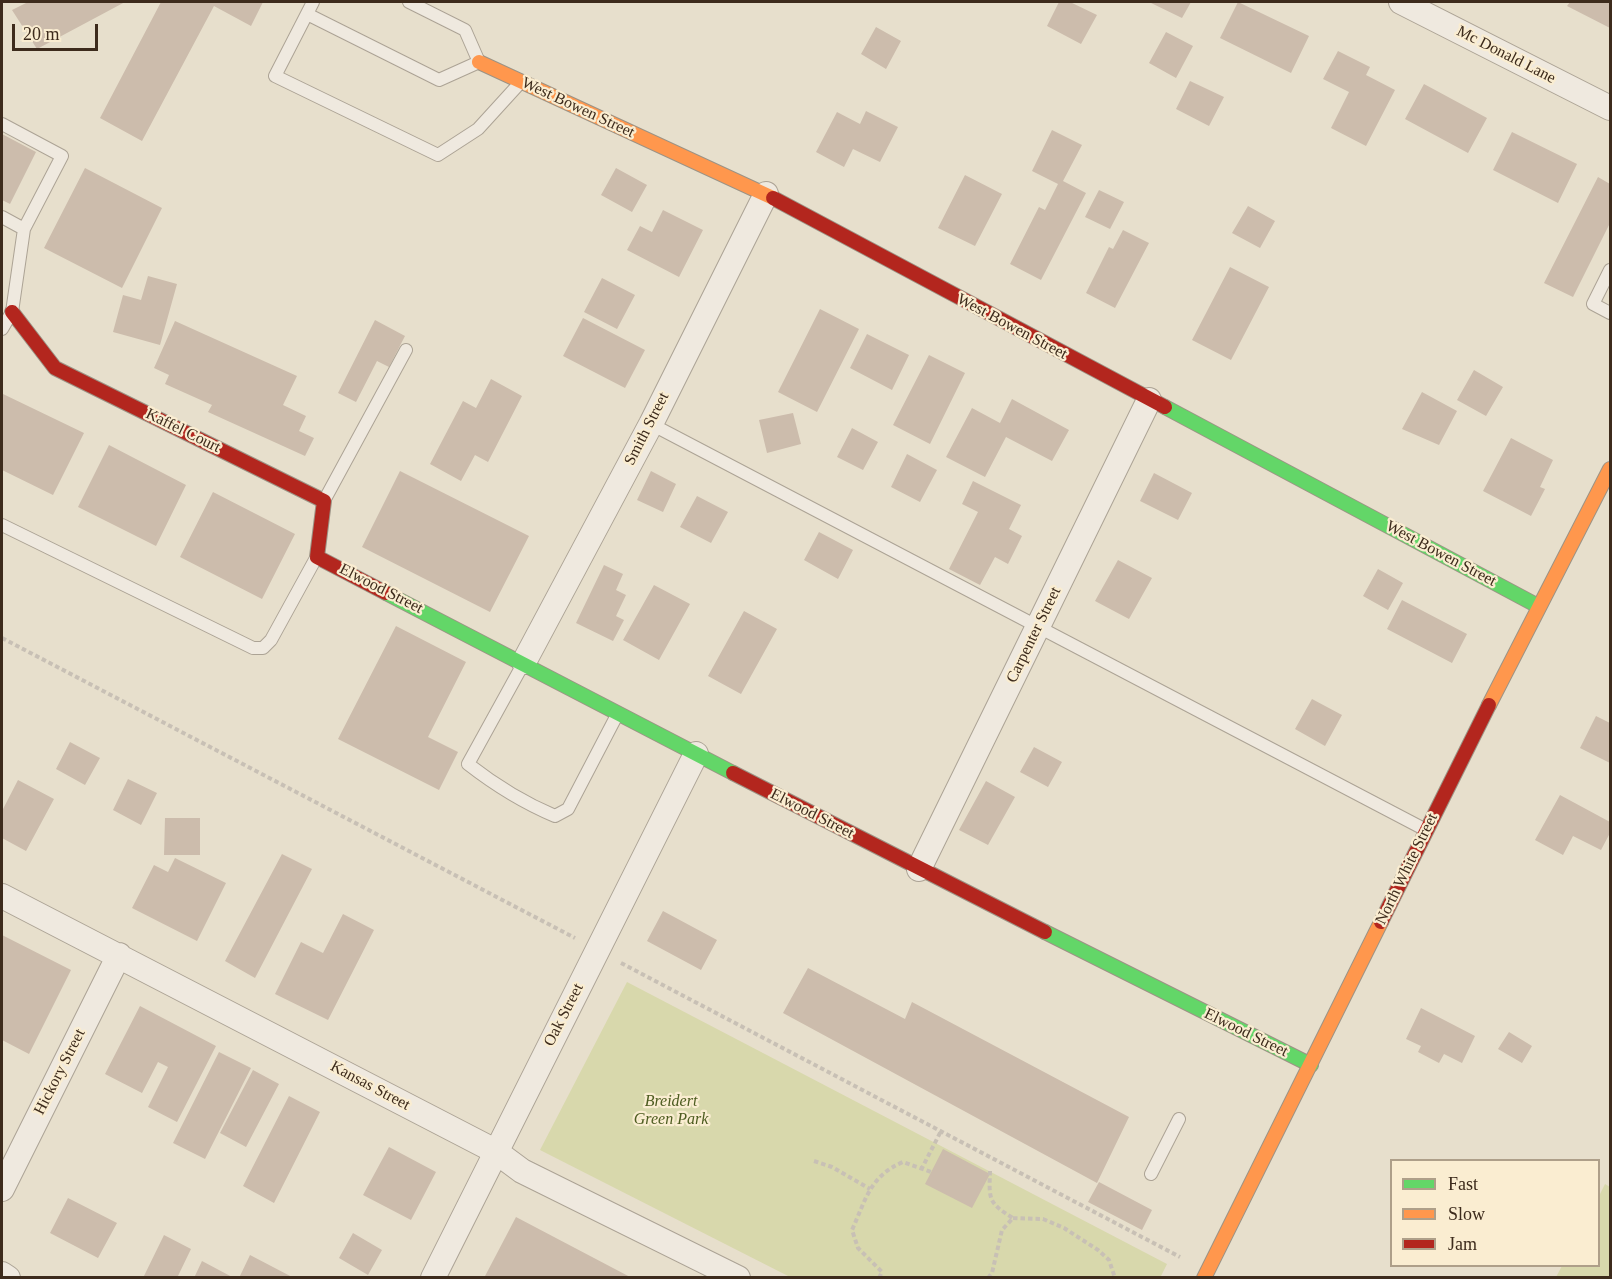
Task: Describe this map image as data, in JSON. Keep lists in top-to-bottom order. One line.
{"streets":{"street":["Mc Donald Lane","West Bowen Street","Smith Street","Kaffel Court","Elwood Street","Carpenter Street","North White Street","Oak Street","Hickory Street","Kansas Street"]},"crossings":[["West Bowen Street","Smith Street"],["West Bowen Street","Carpenter Street"],["West Bowen Street","North White Street"],["Smith Street","Elwood Street"],["Elwood Street","Carpenter Street"],["Elwood Street","North White Street"],["Elwood Street","Oak Street"],["Oak Street","Kansas Street"],["Hickory Street","Kansas Street"]],"parks":["Breidert Green Park"],"legend":["Fast","Slow","Jam"],"scale_bar":"20 m"}
